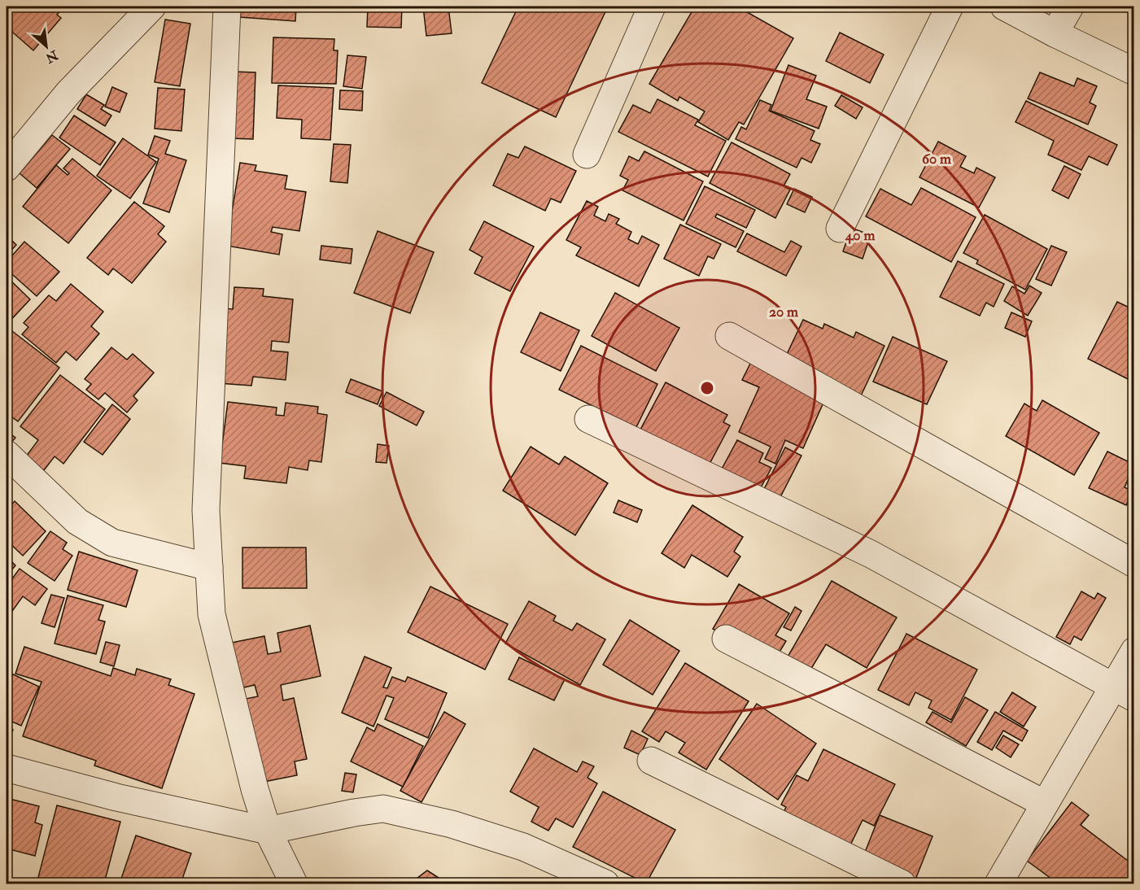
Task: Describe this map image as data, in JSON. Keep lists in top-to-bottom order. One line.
{"north":"bottom right","rings":["60 m","40 m","20 m"]}
